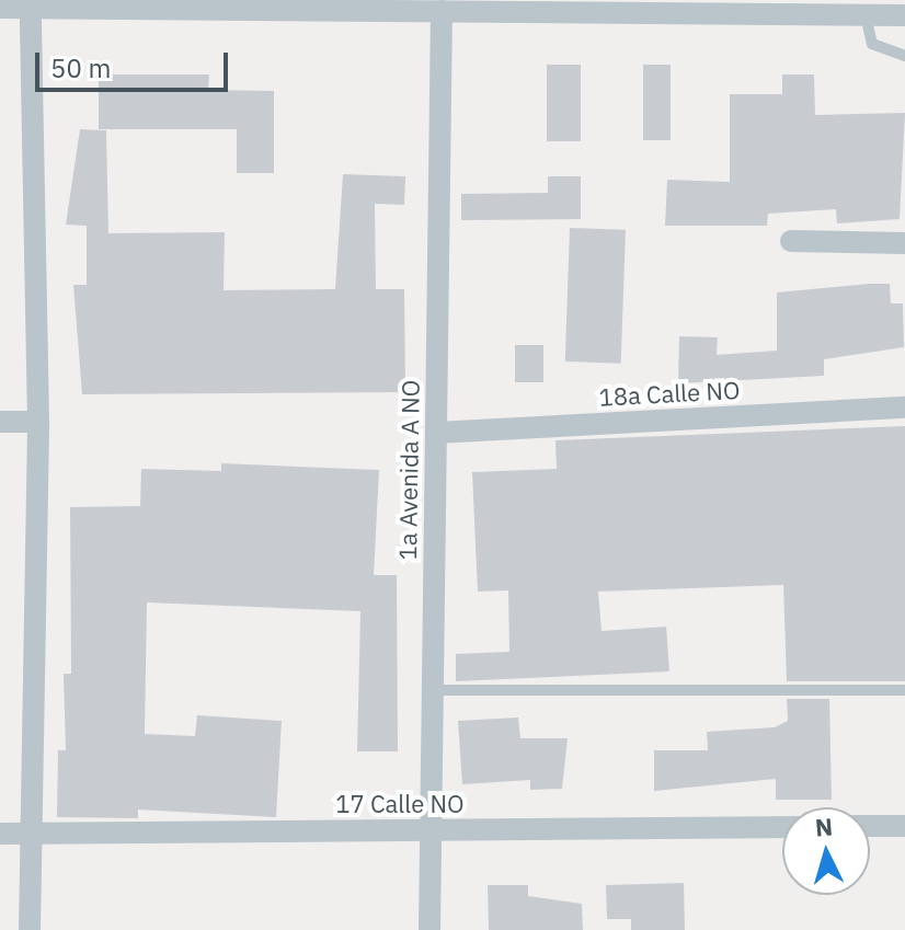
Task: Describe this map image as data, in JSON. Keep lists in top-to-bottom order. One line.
{"streets":{"street":["18a Calle NO","1a Avenida A NO","17 Calle NO"]},"crossings":[["18a Calle NO","1a Avenida A NO"],["1a Avenida A NO","17 Calle NO"]],"scale_bar":"50 m","north":"top"}
